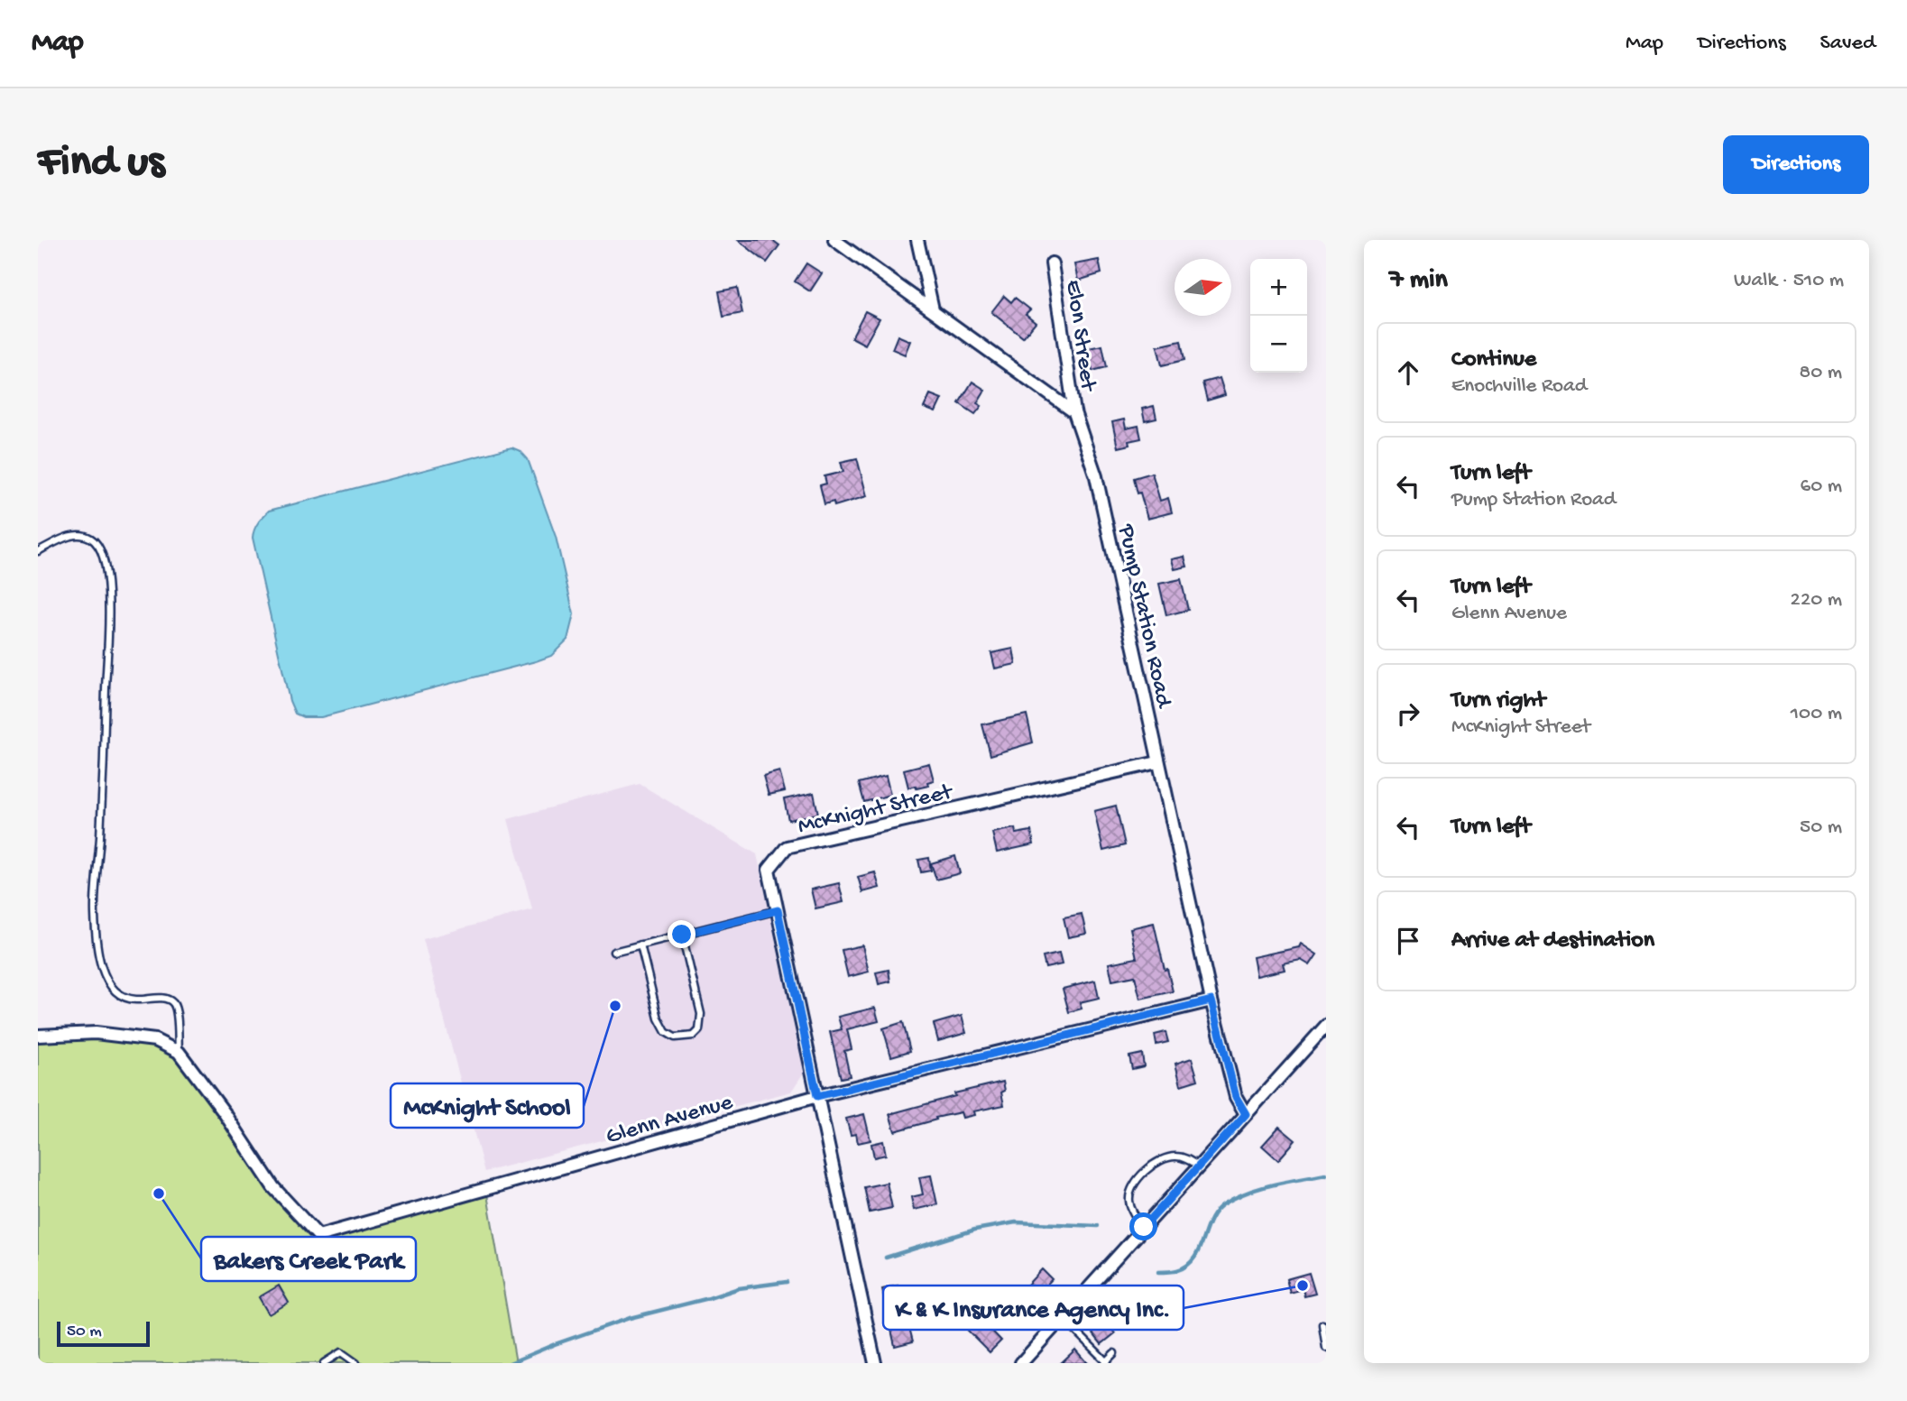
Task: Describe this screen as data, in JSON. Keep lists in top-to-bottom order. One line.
{"streets":{"street":["Elon Street","Pump Station Road","McKnight Street","Glenn Avenue"]},"crossings":[["Elon Street","Pump Station Road"],["Pump Station Road","McKnight Street"],["Pump Station Road","Glenn Avenue"],["McKnight Street","Glenn Avenue"]],"places":["McKnight School","Bakers Creek Park","K & K Insurance Agency Inc."],"scale_bar":"50 m","north":"right","page":{"header":"Map","nav":["Map","Directions","Saved"],"buttons":"Directions","title":"Find us","heading":["7 min","Walk · 510 m"],"map_buttons":["+","−"],"list":[["Continue","Enochville Road","80 m"],["Turn left","Pump Station Road","60 m"],["Turn left","Glenn Avenue","220 m"],["Turn right","McKnight Street","100 m"],["Turn left","50 m"],"Arrive at destination"],"scale":"50 m"}}
